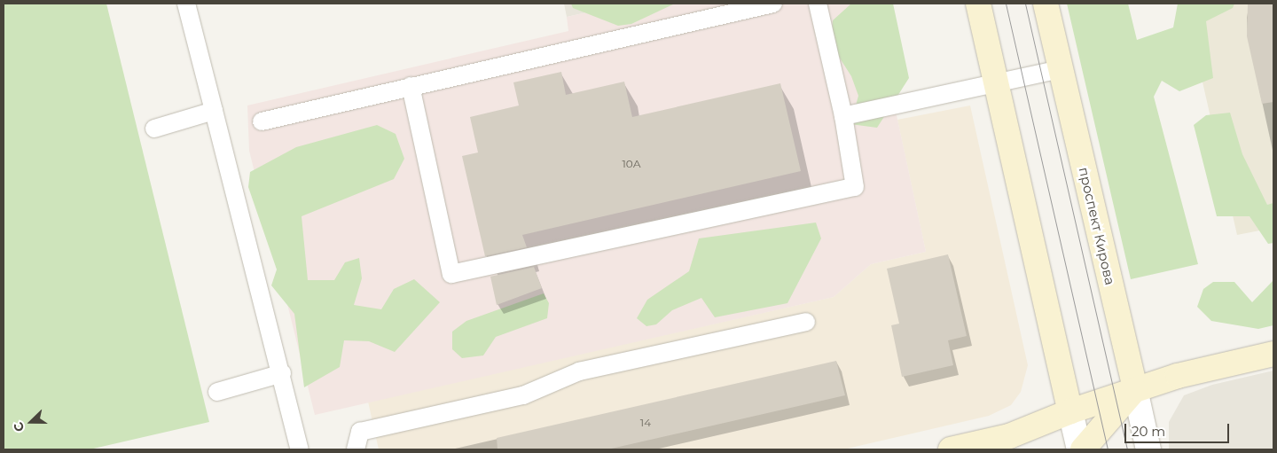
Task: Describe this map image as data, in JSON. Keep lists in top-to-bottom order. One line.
{"streets":{"street":["проспект Кирова"]},"house_numbers":["10А","14"],"scale_bar":"20 m","north":"left"}
